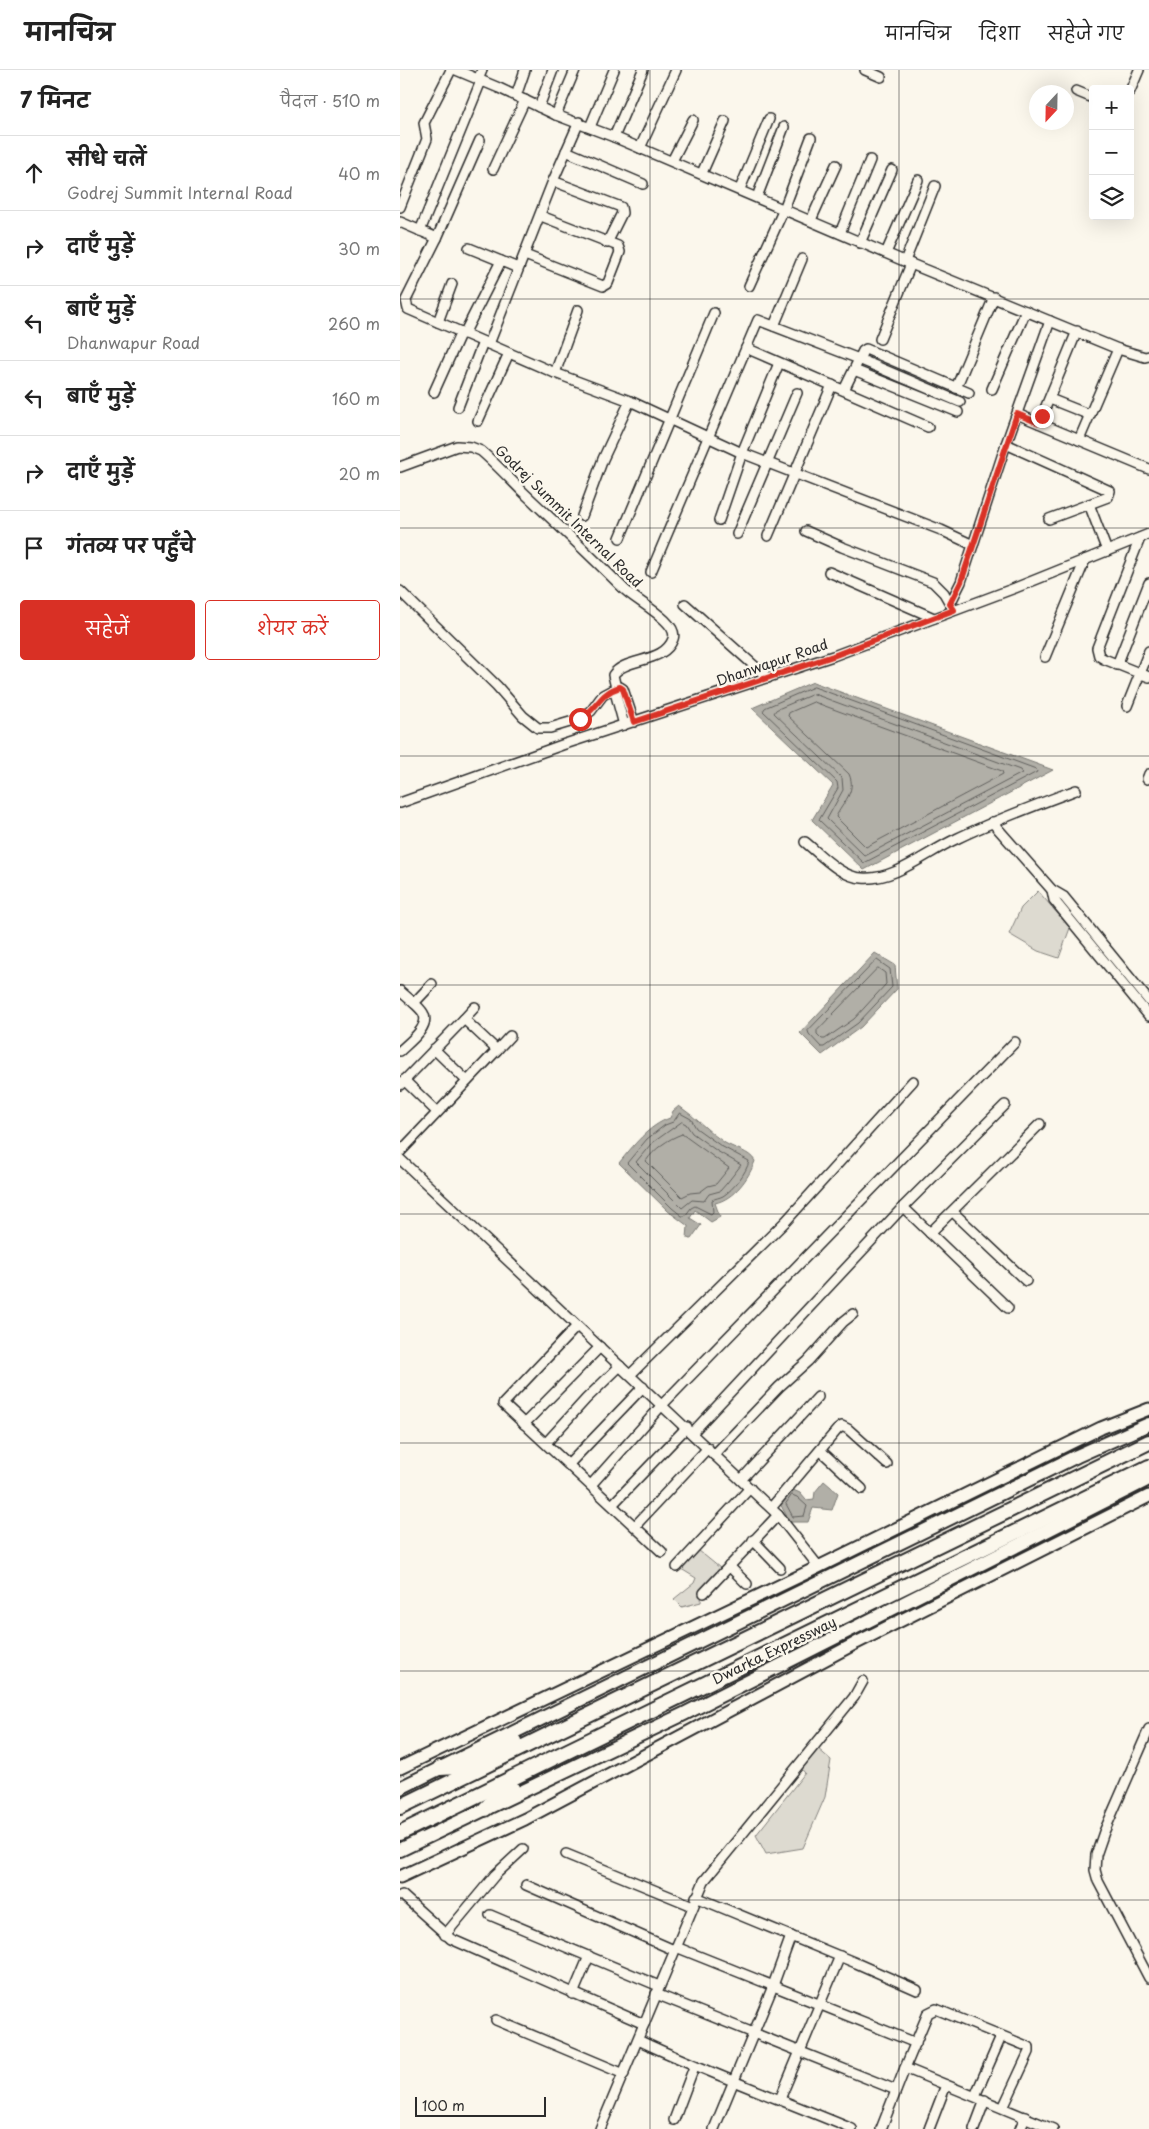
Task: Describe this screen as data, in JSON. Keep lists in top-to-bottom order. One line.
{"streets":{"highway":["Dwarka Expressway"],"street":["Godrej Summit Internal Road","Dhanwapur Road"]},"crossings":[["Godrej Summit Internal Road","Dhanwapur Road"]],"scale_bar":"100 m","north":"bottom","page":{"header":"मानचित्र","nav":["मानचित्र","दिशा","सहेजे गए"],"heading":["7 मिनट","पैदल · 510 m"],"map_buttons":["+","−"],"list":[["सीधे चलें","Godrej Summit Internal Road","40 m"],["दाएँ मुड़ें","30 m"],["बाएँ मुड़ें","Dhanwapur Road","260 m"],["बाएँ मुड़ें","160 m"],["दाएँ मुड़ें","20 m"],"गंतव्य पर पहुँचे"],"buttons":["सहेजें","शेयर करें"],"scale":"100 m"}}
